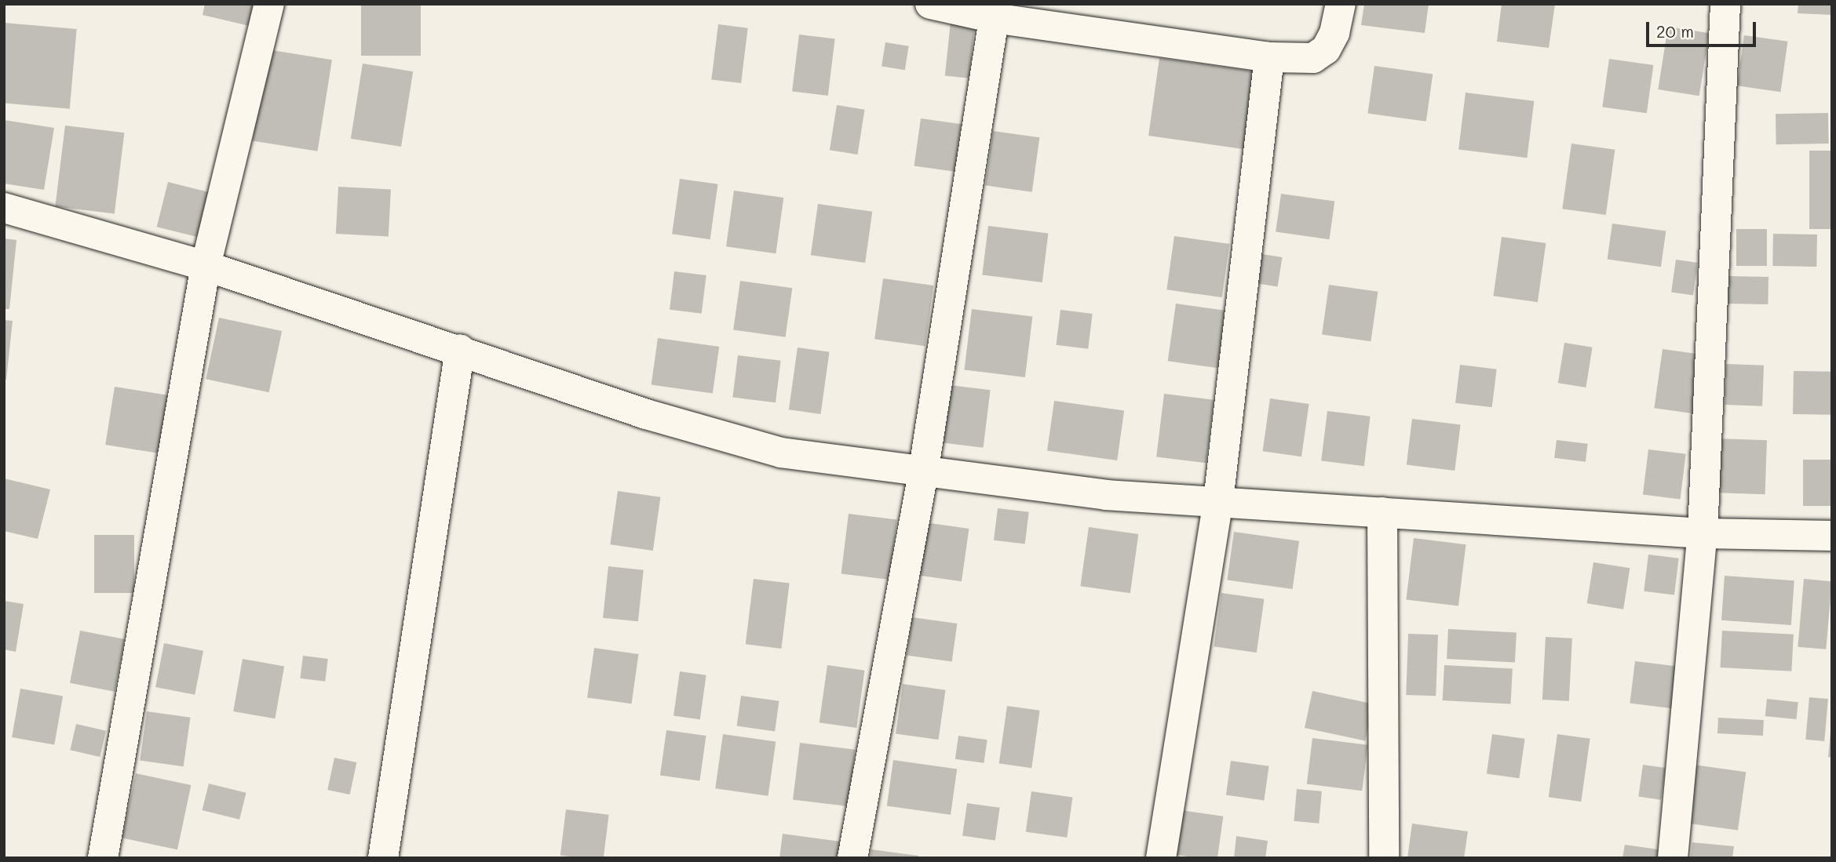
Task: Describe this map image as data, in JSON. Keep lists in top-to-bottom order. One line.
{"scale_bar":"20 m"}
